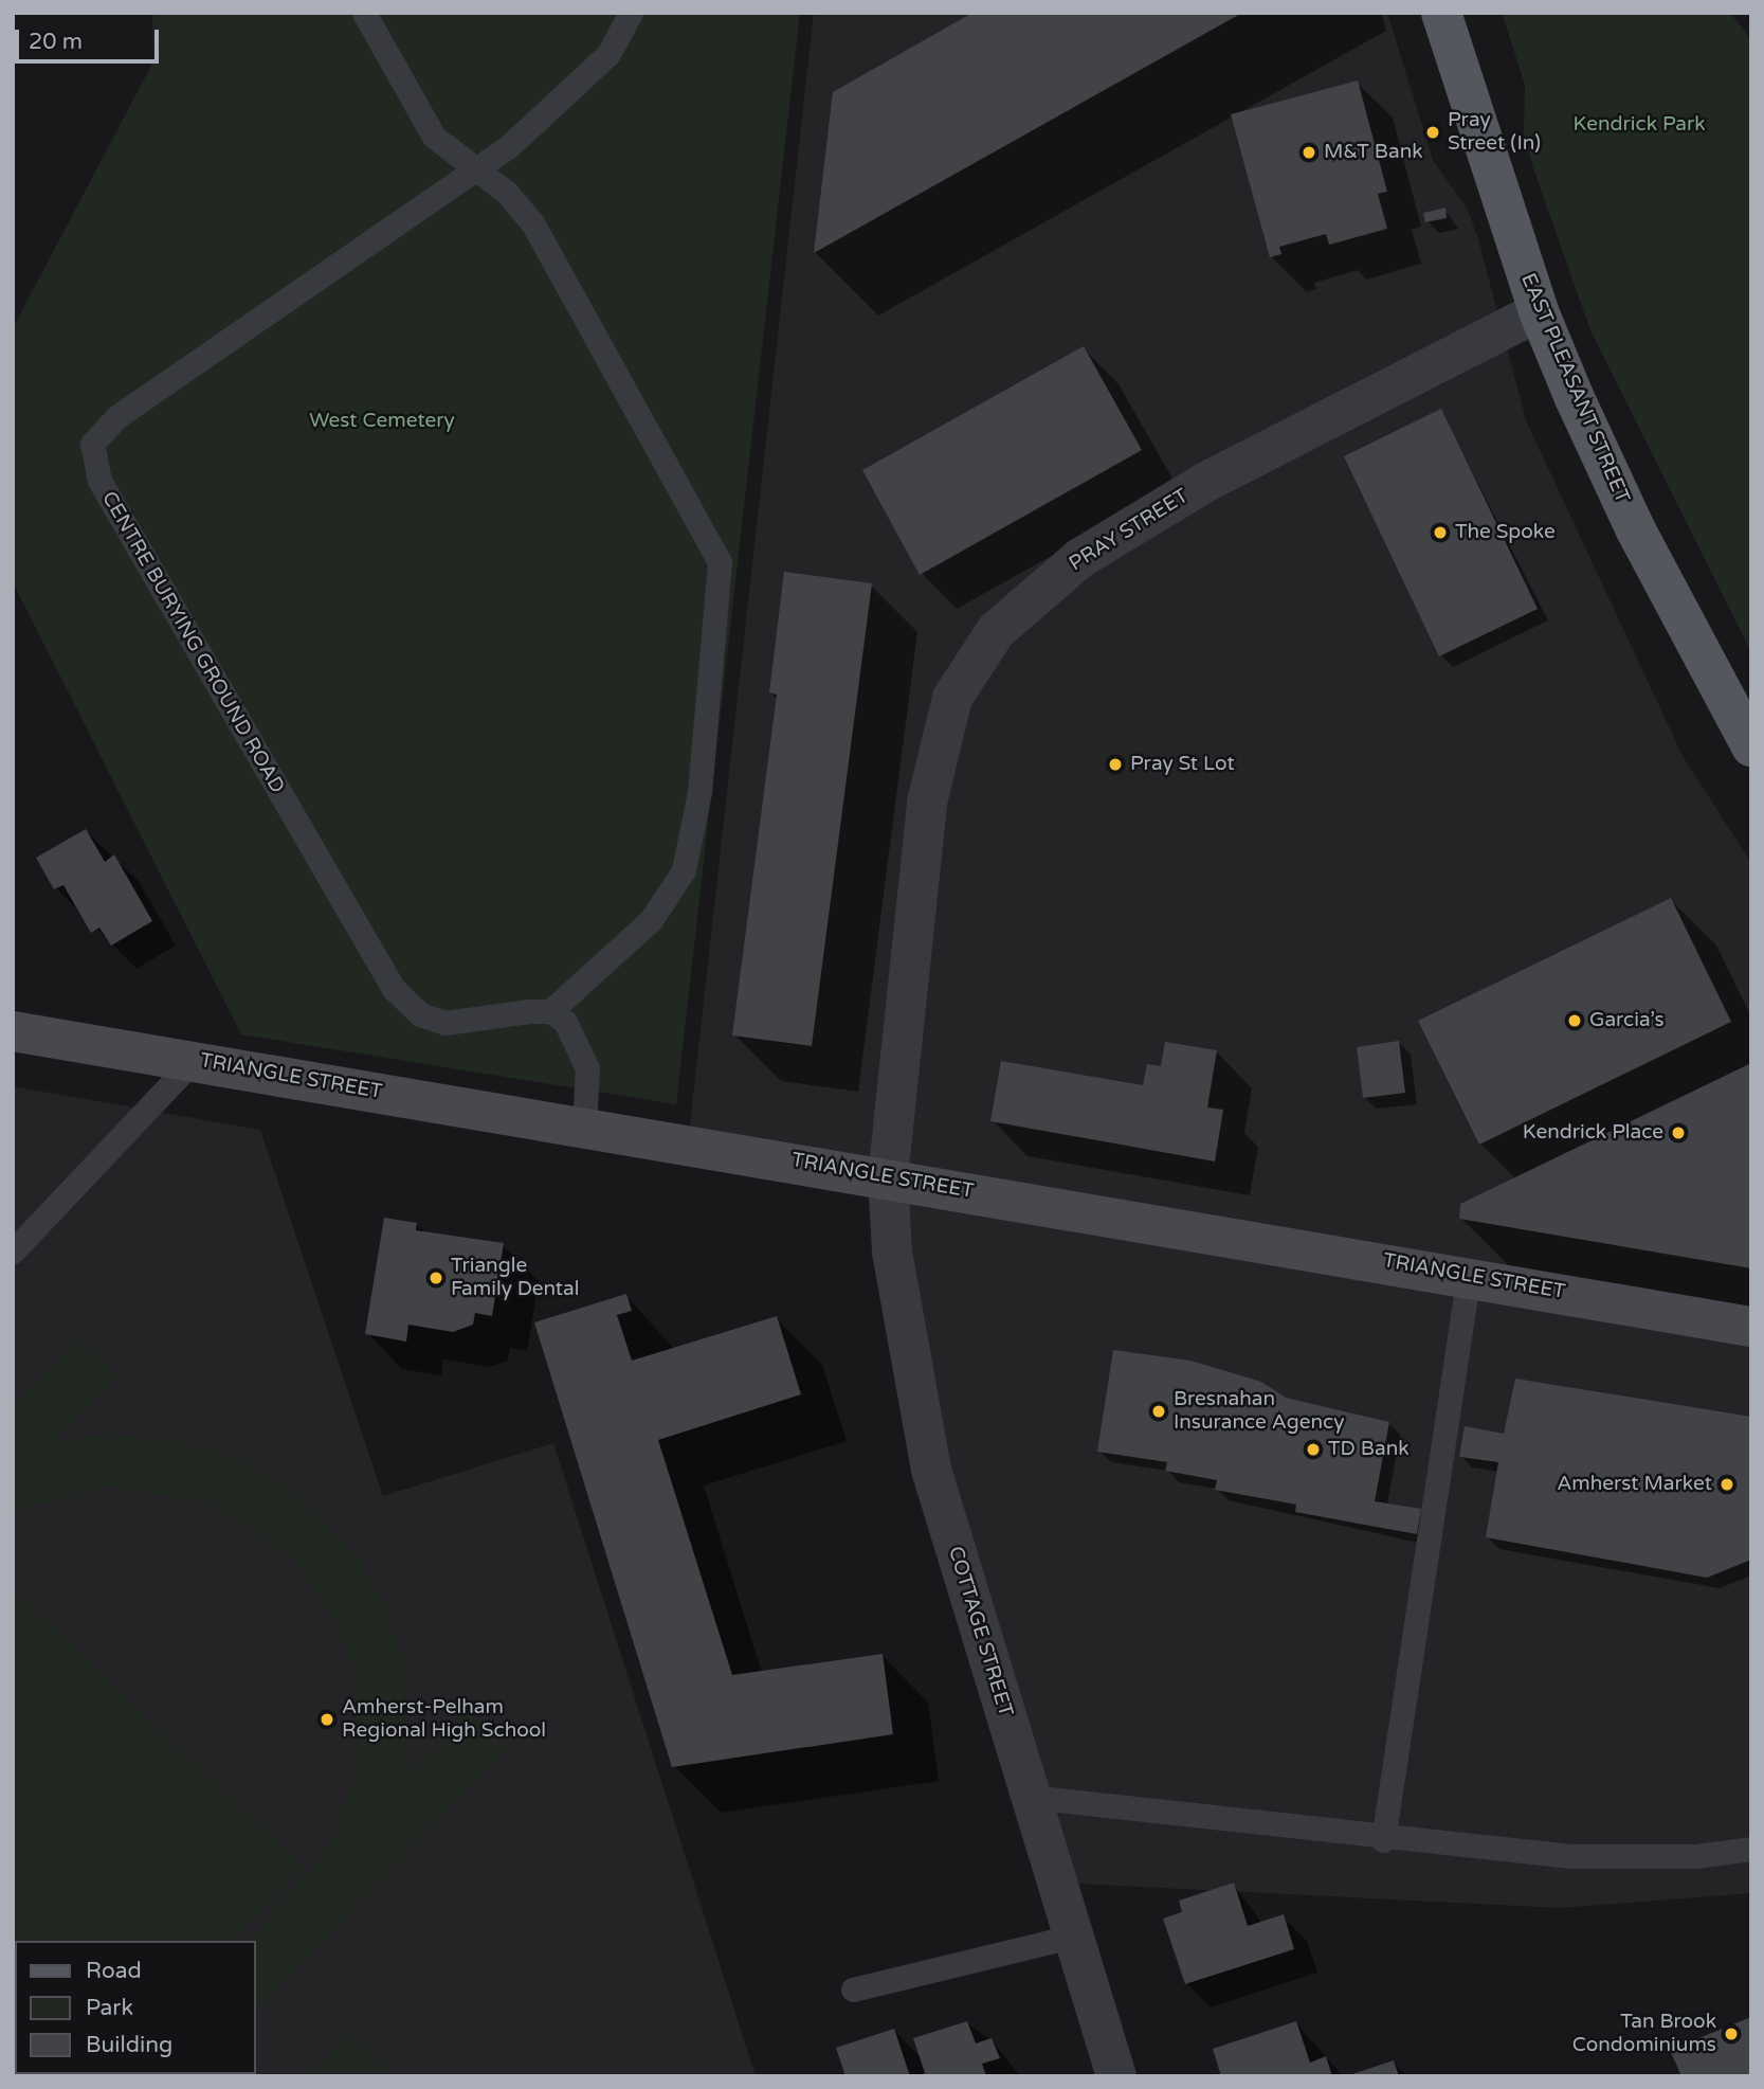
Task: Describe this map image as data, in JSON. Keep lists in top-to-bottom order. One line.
{"streets":{"main road":["EAST PLEASANT STREET","TRIANGLE STREET"],"street":["PRAY STREET","COTTAGE STREET"],"lane":["CENTRE BURYING GROUND ROAD"]},"crossings":[["EAST PLEASANT STREET","PRAY STREET"],["PRAY STREET","TRIANGLE STREET"],["PRAY STREET","COTTAGE STREET"],["TRIANGLE STREET","COTTAGE STREET"]],"parks":["Kendrick Park","West Cemetery"],"places":["Pray Street (In)","M&T Bank","The Spoke","Pray St Lot","Garcia’s","Kendrick Place","Triangle Family Dental","Bresnahan Insurance Agency","TD Bank","Amherst Market","Amherst-Pelham Regional High School","Tan Brook Condominiums"],"legend":["Road","Park","Building"],"scale_bar":"20 m"}
